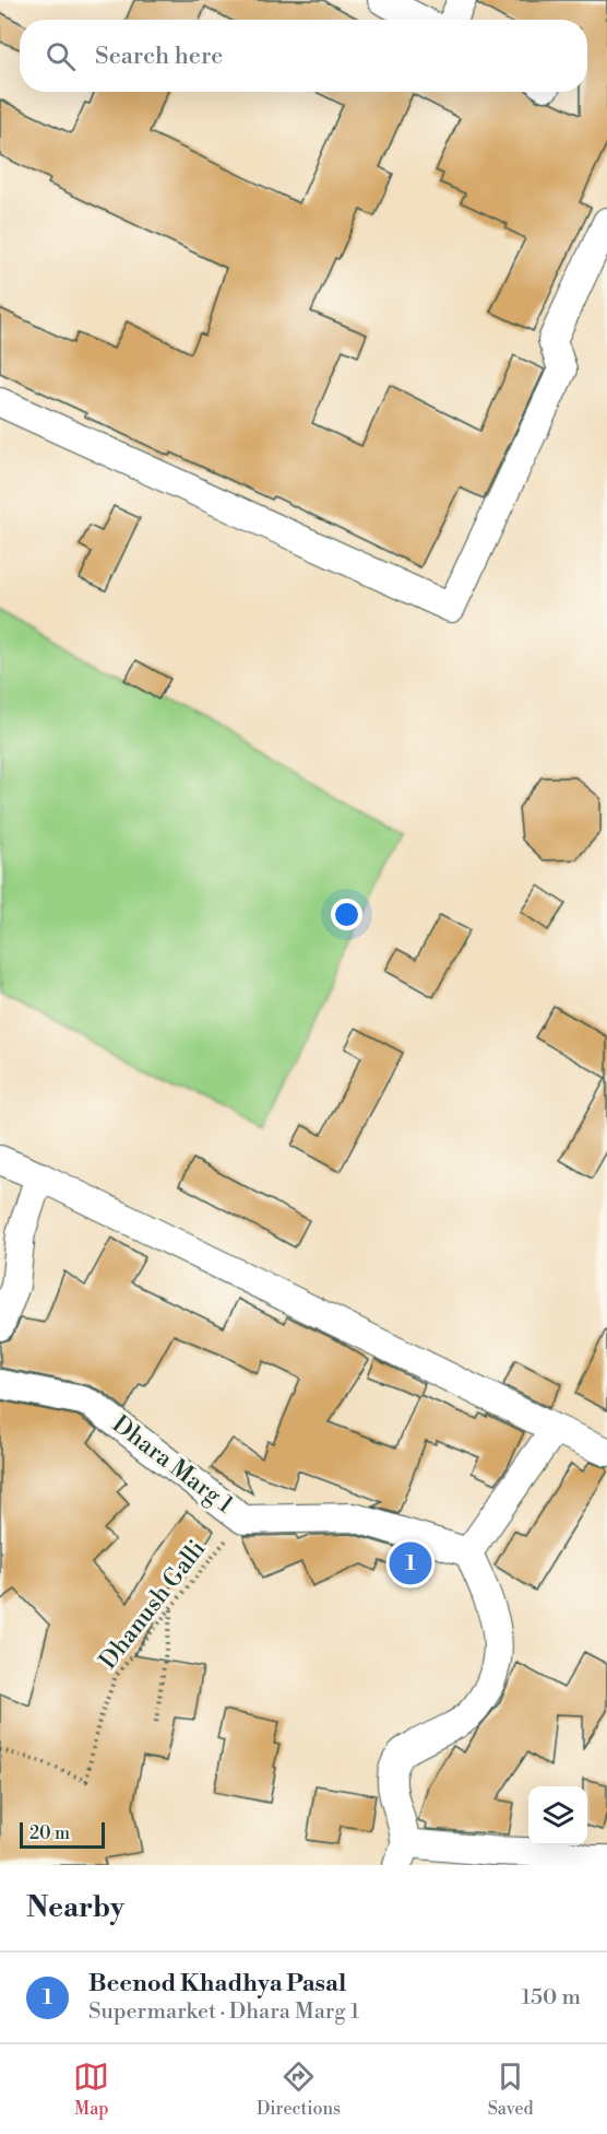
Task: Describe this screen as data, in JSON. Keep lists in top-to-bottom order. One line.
{"streets":{"street":["Dhara Marg 1"],"path":["Dhanush Galli"]},"crossings":[["Dhara Marg 1","Dhanush Galli"]],"scale_bar":"20 m","page":{"search":"Search here","pins":"1","scale":"20 m","heading":"Nearby","list":[{"mark":"1","name":"Beenod Khadhya Pasal","note":"Supermarket · Dhara Marg 1","value":"150 m"}],"nav":["Map","Directions","Saved"]}}
